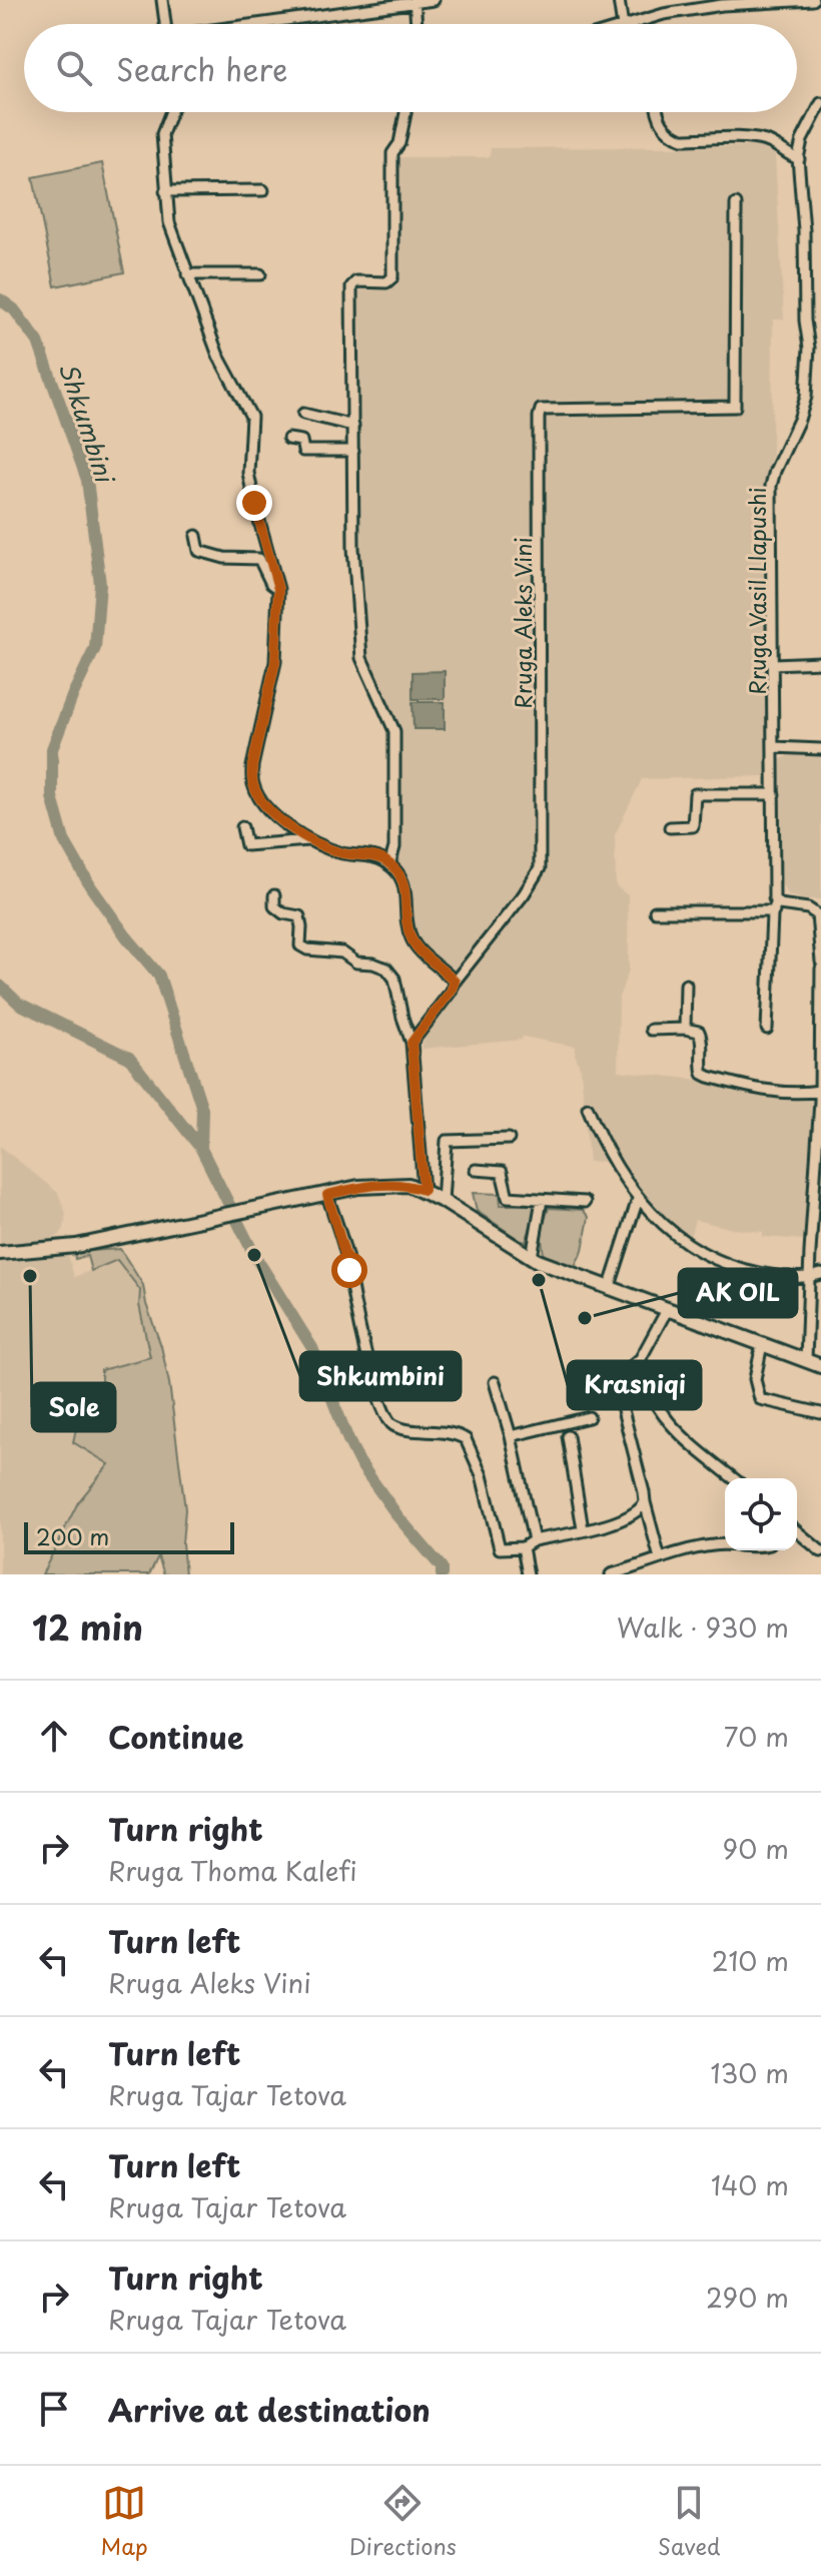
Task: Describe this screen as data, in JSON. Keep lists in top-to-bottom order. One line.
{"streets":{"street":["Rruga Vasil Llapushi","Rruga Aleks Vini"]},"water":["Shkumbini"],"places":["Shkumbini","Sole","Krasniqi","AK OIL"],"scale_bar":"200 m","page":{"search":"Search here","scale":"200 m","heading":["12 min","Walk · 930 m"],"list":[["Continue","70 m"],["Turn right","Rruga Thoma Kalefi","90 m"],["Turn left","Rruga Aleks Vini","210 m"],["Turn left","Rruga Tajar Tetova","130 m"],["Turn left","Rruga Tajar Tetova","140 m"],["Turn right","Rruga Tajar Tetova","290 m"],"Arrive at destination"],"nav":["Map","Directions","Saved"]}}
